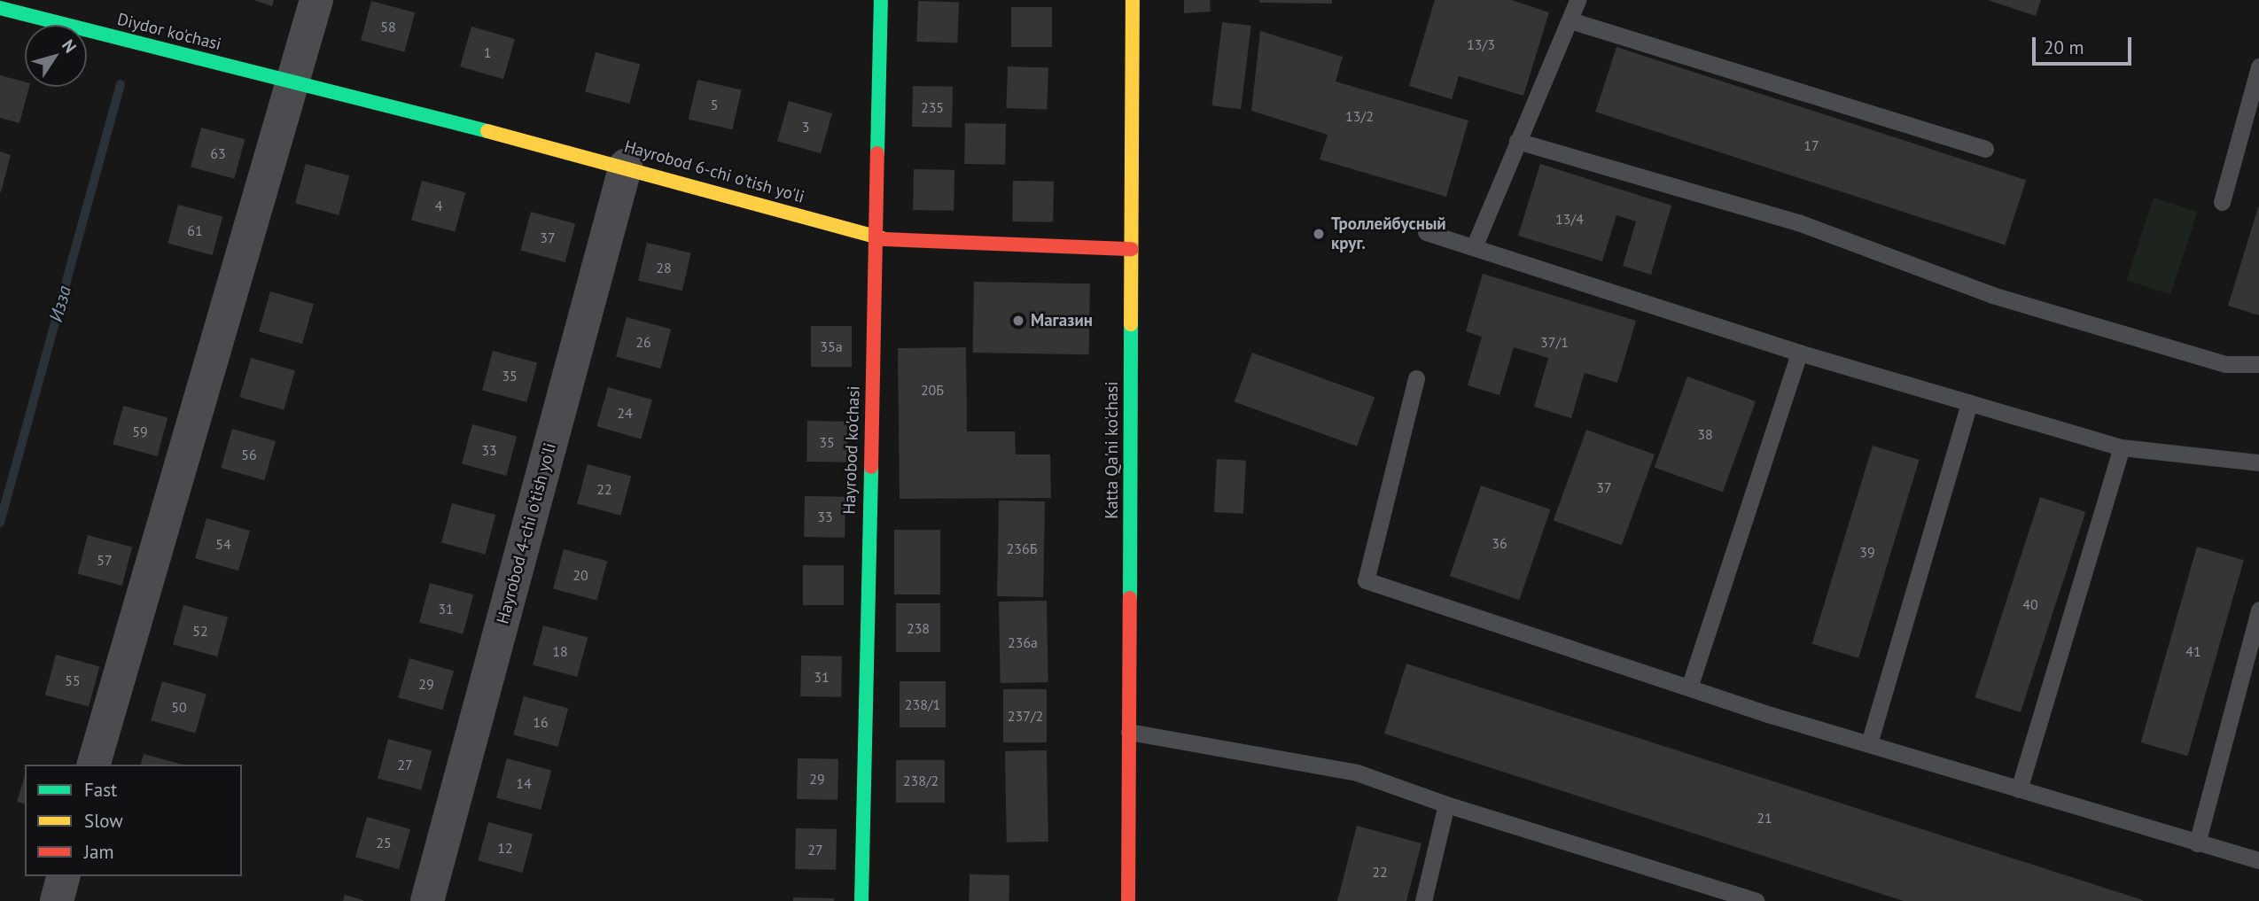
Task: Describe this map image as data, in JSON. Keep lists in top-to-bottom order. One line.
{"streets":{"street":["Diydor ko'chasi","Hayrobod 6-chi o'tish yo'li","Hayrobod ko'chasi","Katta Qa'ni ko'chasi","Hayrobod 4-chi o'tish yo'li"]},"crossings":[["Diydor ko'chasi","Hayrobod 6-chi o'tish yo'li"],["Hayrobod 6-chi o'tish yo'li","Hayrobod ko'chasi"],["Hayrobod 6-chi o'tish yo'li","Katta Qa'ni ko'chasi"],["Hayrobod 6-chi o'tish yo'li","Hayrobod 4-chi o'tish yo'li"]],"water":["Изза"],"places":["Троллейбусный круг.","Магазин"],"house_numbers":["58","13/3","1","5","235","13/2","3","17","63","4","13/4","61","37","28","26","37/1","35a","35","20Б","24","59","38","35","33","56","37","22","33","36","54","236Б","39","57","20","40","31","238","52","236a","18","41","31","55","29","238/1","50","237/2","16","27","29","238/2","14","21","25","12","27","22"],"legend":["Fast","Slow","Jam"],"scale_bar":"20 m","north":"top right"}
